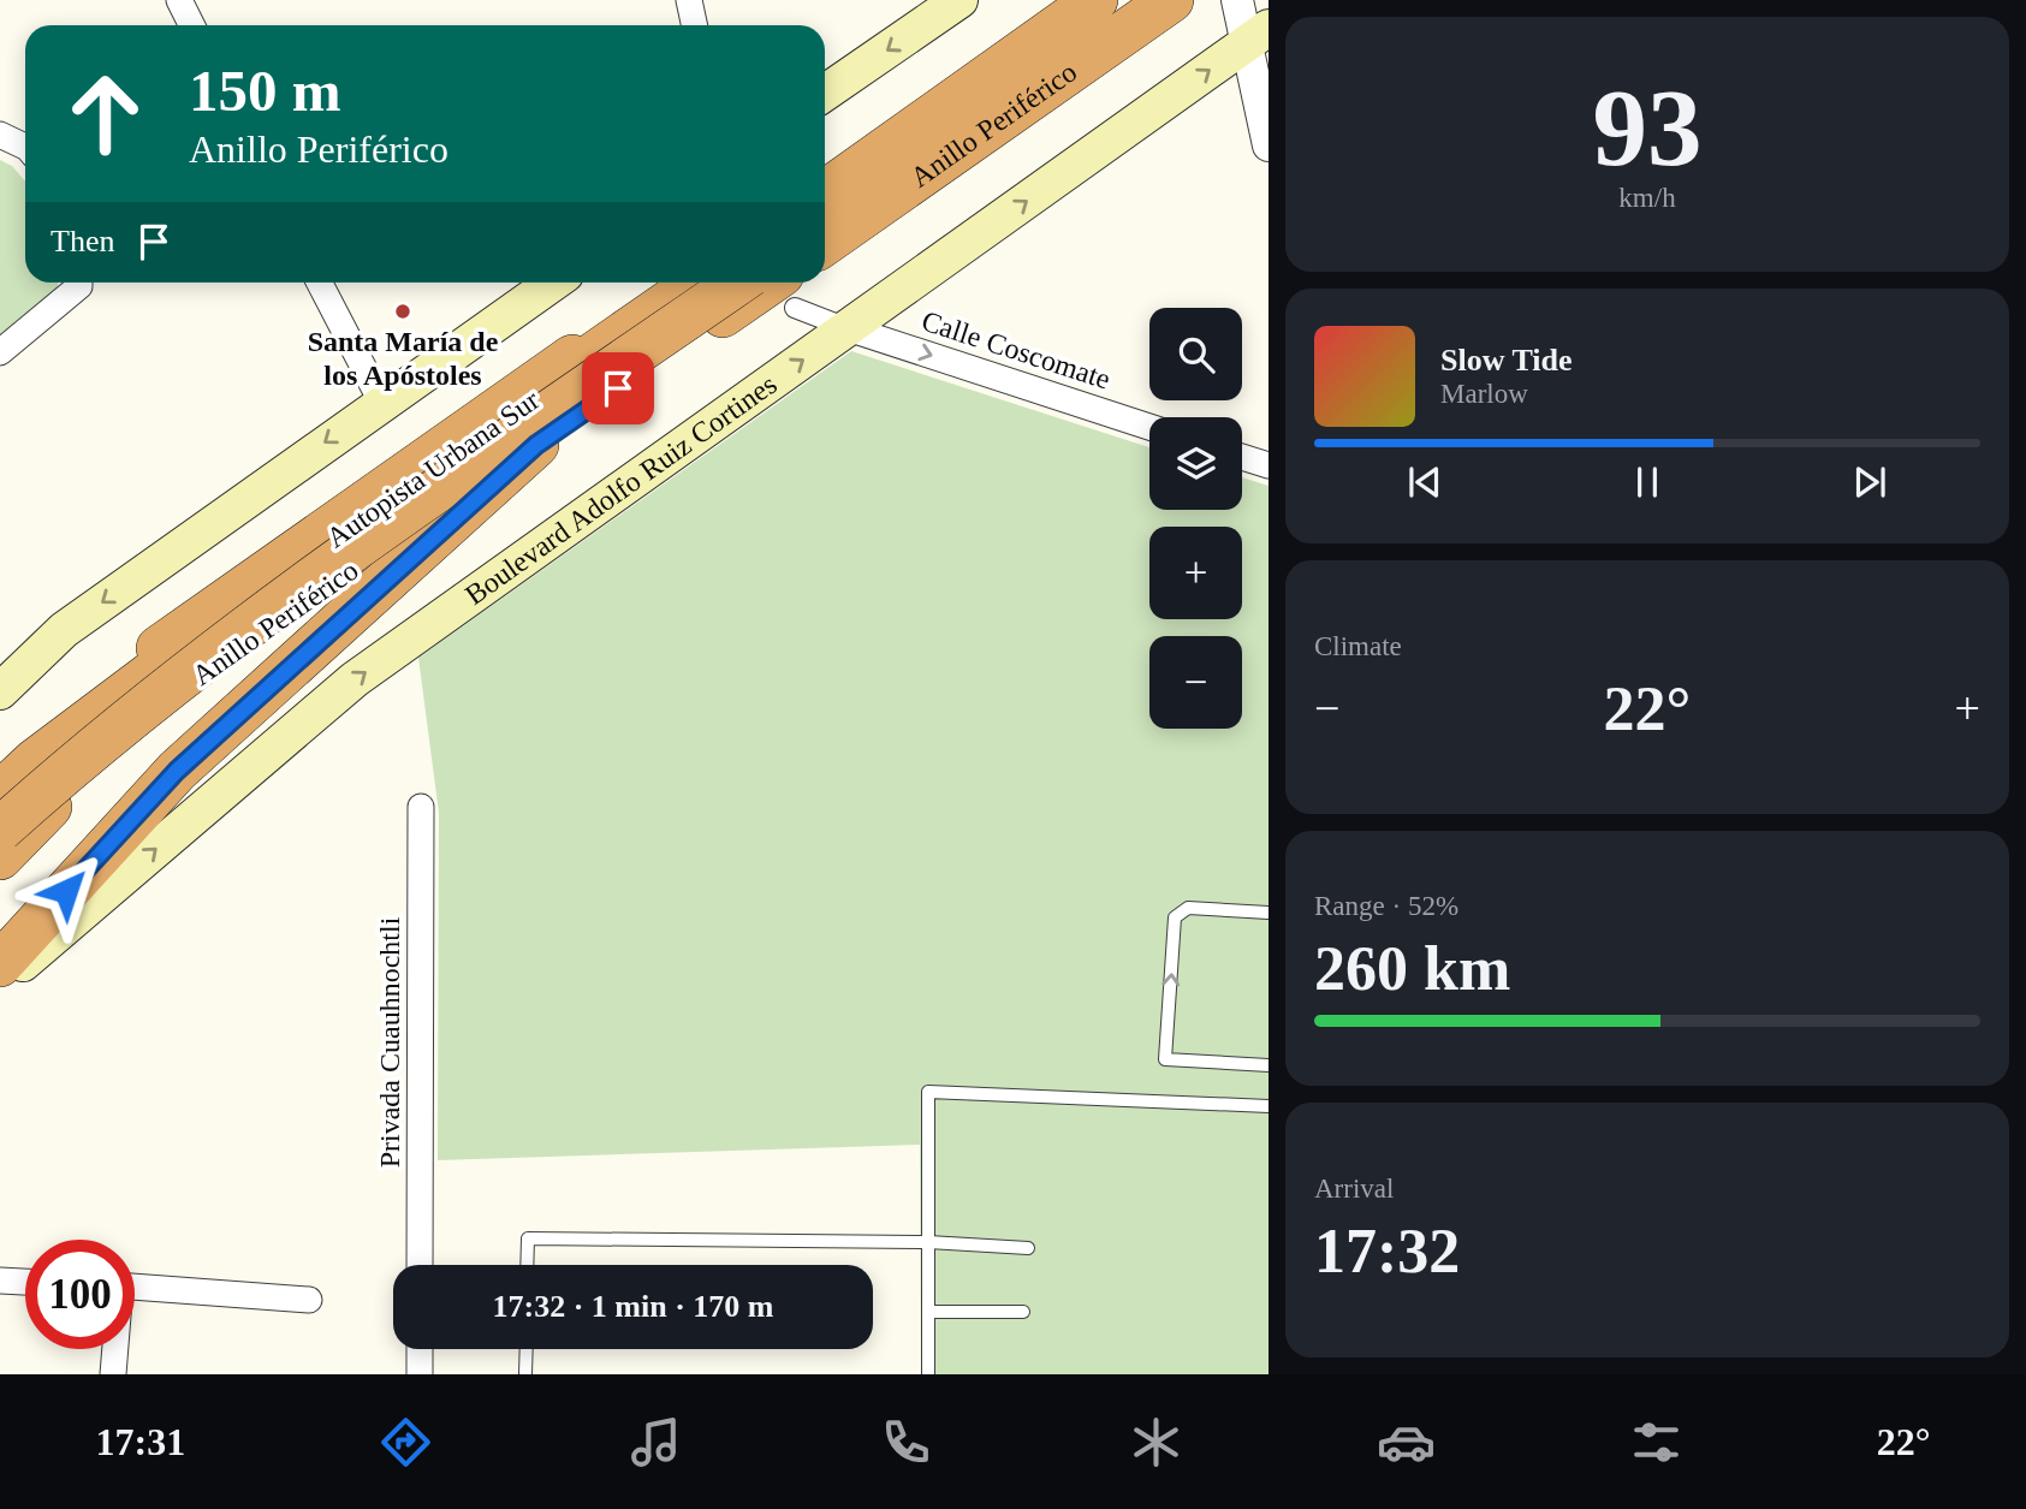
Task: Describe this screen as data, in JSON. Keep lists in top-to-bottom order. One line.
{"streets":{"highway":["Anillo Periférico","Autopista Urbana Sur"],"main road":["Boulevard Adolfo Ruiz Cortines"],"street":["Calle Coscomate","Privada Cuauhnochtli"]},"crossings":[["Calle Coscomate","Boulevard Adolfo Ruiz Cortines"]],"one_way":["Calle Coscomate"],"places":["Santa María de los Apóstoles"],"page":{"tile":[["93","km/h"],"Climate",["Range · 52%","260 km"],["Arrival","17:32"]],"turn":["150 m","Anillo Periférico"],"then":"Then","map_buttons":["+","−"],"song":["Slow Tide","Marlow"],"heat":["−","22°","+"],"limit":"100","trip":"17:32 · 1 min · 170 m","tabs":["17:31","22°"]}}
